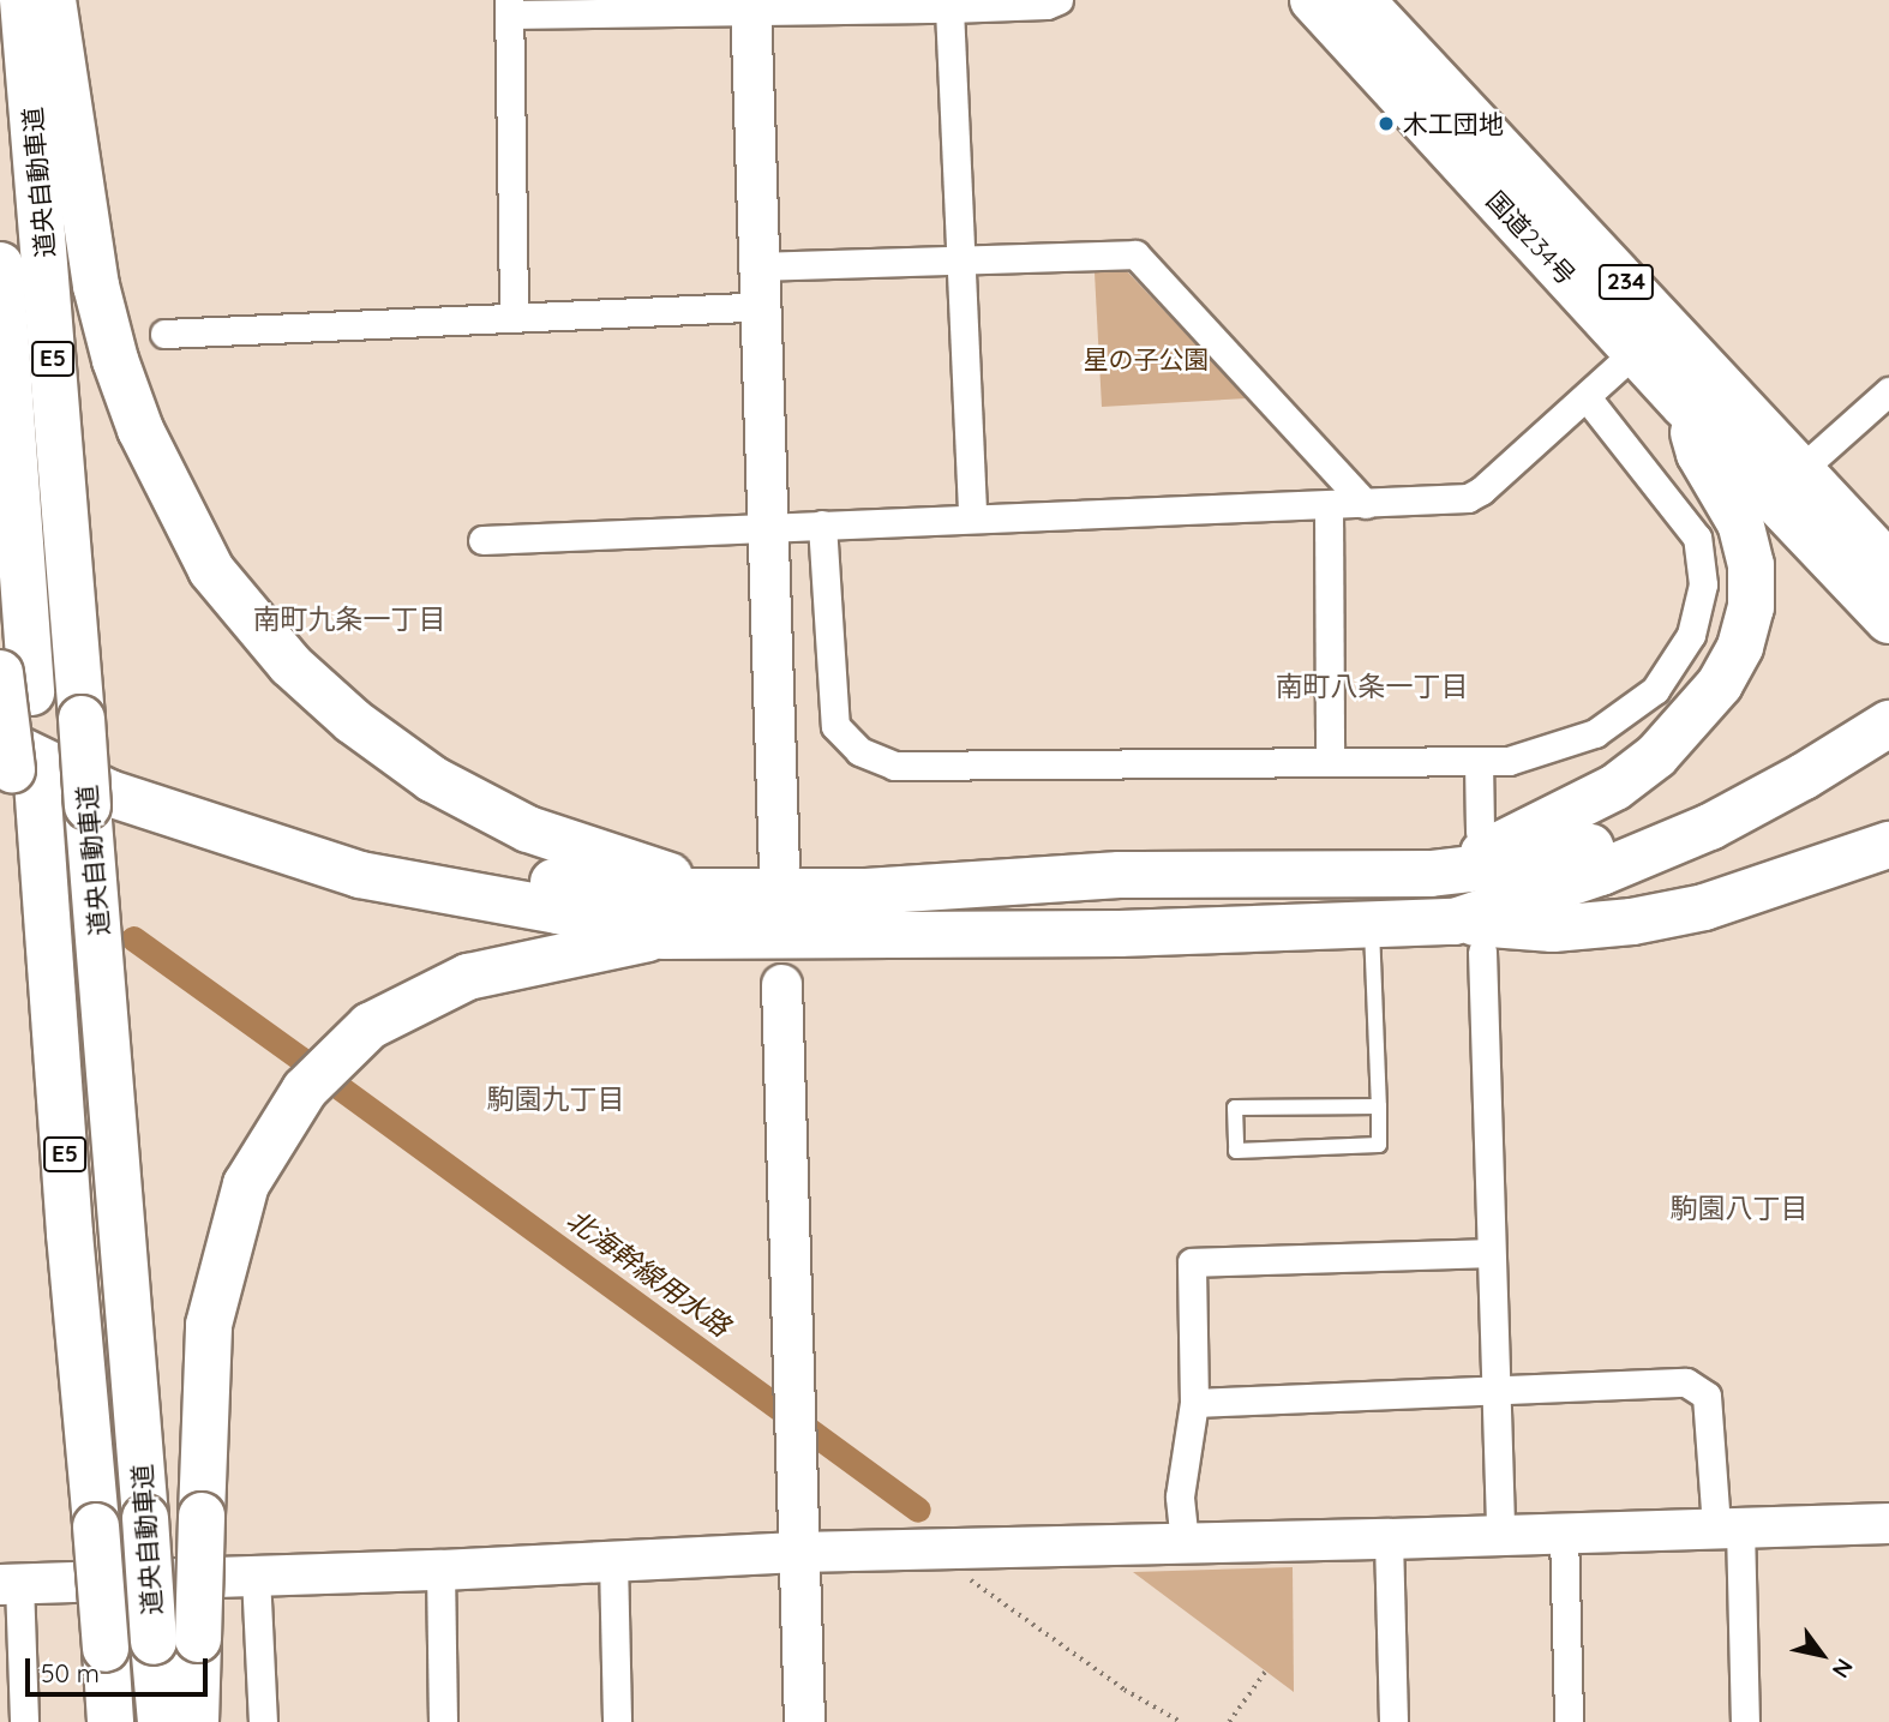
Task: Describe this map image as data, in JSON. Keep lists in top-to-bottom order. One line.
{"streets":{"highway":["道央自動車道","国道234号","234","E5"]},"districts":["南町九条一丁目","南町八条一丁目","駒園九丁目","駒園八丁目"],"water":["北海幹線用水路"],"parks":["星の子公園"],"places":["木工団地"],"scale_bar":"50 m","north":"bottom right"}
